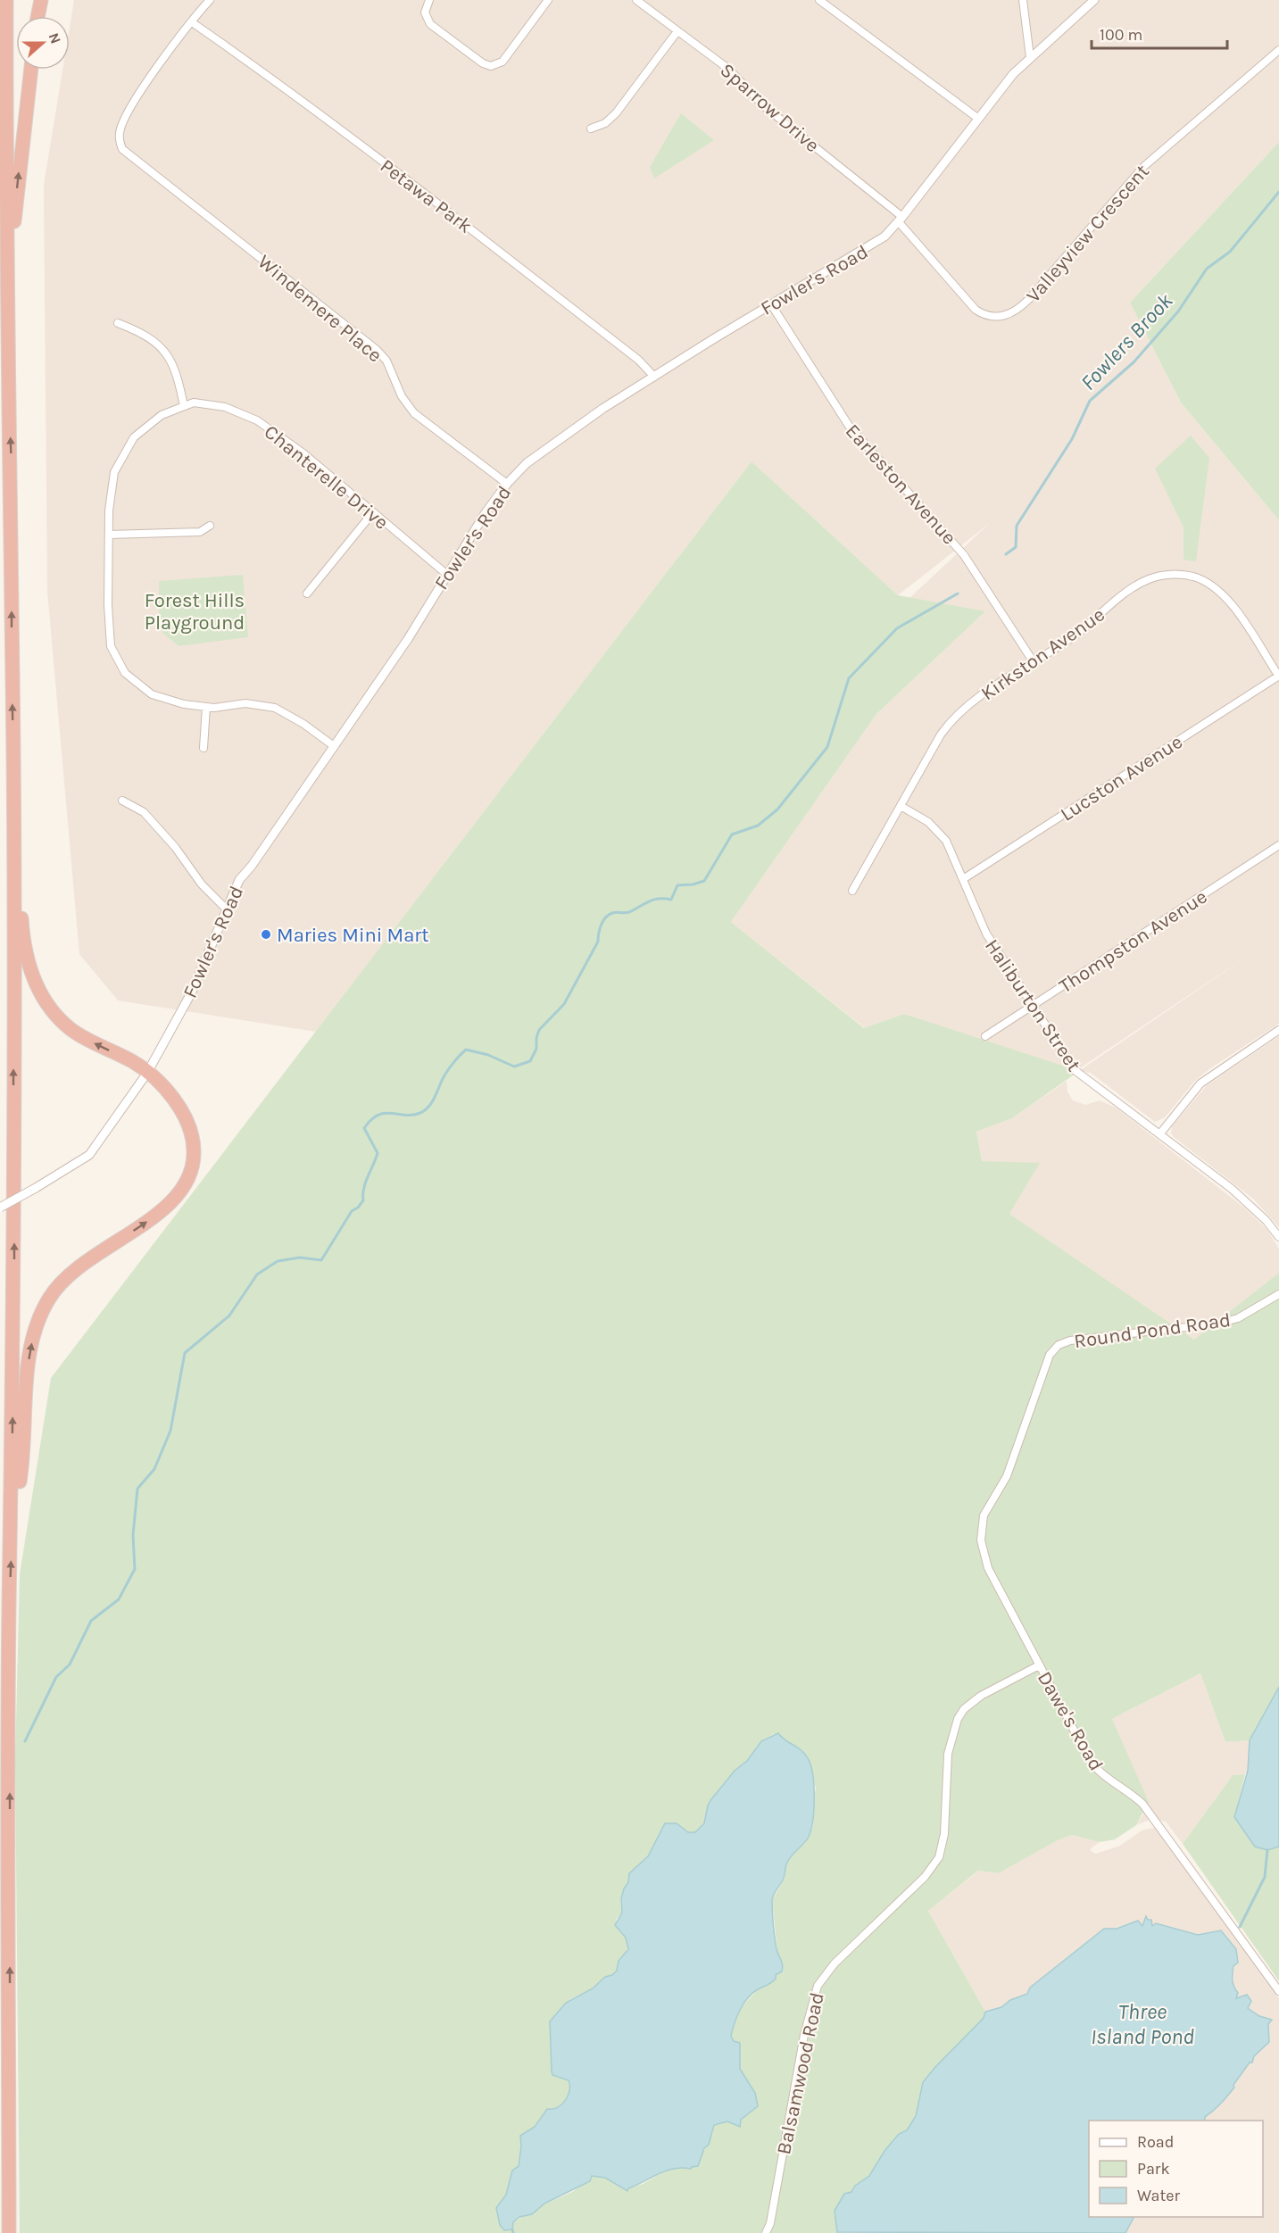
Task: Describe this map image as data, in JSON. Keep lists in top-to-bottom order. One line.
{"streets":{"street":["Sparrow Drive","Petawa Park","Valleyview Crescent","Fowler's Road","Windemere Place","Chanterelle Drive","Earleston Avenue","Kirkston Avenue","Lucston Avenue","Thompston Avenue","Haliburton Street","Round Pond Road","Dawe's Road","Balsamwood Road"]},"crossings":[["Sparrow Drive","Valleyview Crescent"],["Sparrow Drive","Fowler's Road"],["Petawa Park","Fowler's Road"],["Petawa Park","Windemere Place"],["Valleyview Crescent","Fowler's Road"],["Fowler's Road","Windemere Place"],["Fowler's Road","Chanterelle Drive"],["Fowler's Road","Earleston Avenue"],["Earleston Avenue","Kirkston Avenue"],["Kirkston Avenue","Lucston Avenue"],["Kirkston Avenue","Haliburton Street"],["Lucston Avenue","Haliburton Street"],["Thompston Avenue","Haliburton Street"],["Round Pond Road","Dawe's Road"],["Dawe's Road","Balsamwood Road"]],"water":["Fowlers Brook","Three Island Pond"],"parks":["Forest Hills Playground"],"places":["Maries Mini Mart"],"legend":["Road","Park","Water"],"scale_bar":"100 m","north":"right"}
